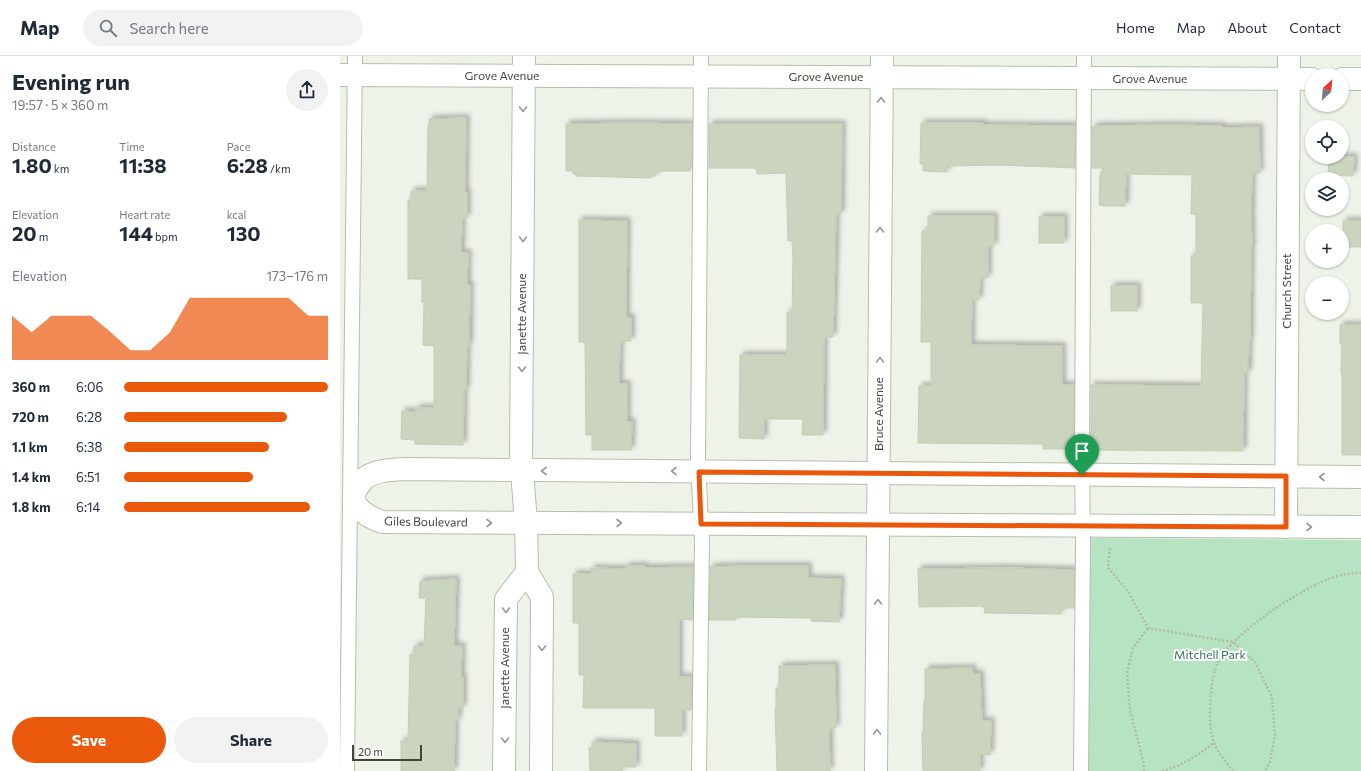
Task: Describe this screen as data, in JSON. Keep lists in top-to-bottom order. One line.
{"streets":{"street":["Grove Avenue","Church Street","Janette Avenue","Bruce Avenue","Giles Boulevard"]},"crossings":[["Grove Avenue","Church Street"],["Grove Avenue","Janette Avenue"],["Grove Avenue","Bruce Avenue"],["Church Street","Giles Boulevard"],["Janette Avenue","Giles Boulevard"],["Bruce Avenue","Giles Boulevard"]],"one_way":["Janette Avenue","Bruce Avenue"],"parks":["Mitchell Park"],"scale_bar":"20 m","north":"top right","page":{"header":"Map","search":"Search here","nav":["Home","Map","About","Contact"],"heading":["Evening run","19:57 · 5 × 360 m"],"map_buttons":["+","−"],"stats":[["Distance","1.80 km"],["Time","11:38"],["Pace","6:28 /km"],["Elevation","20 m"],["Heart rate","144 bpm"],["kcal","130"]],"chart":["Elevation","173–176 m"],"list":[{"name":"360 m","note":"6:06"},{"name":"720 m","note":"6:28"},{"name":"1.1 km","note":"6:38"},{"name":"1.4 km","note":"6:51"},{"name":"1.8 km","note":"6:14"}],"buttons":["Save","Share"],"scale":"20 m"}}
